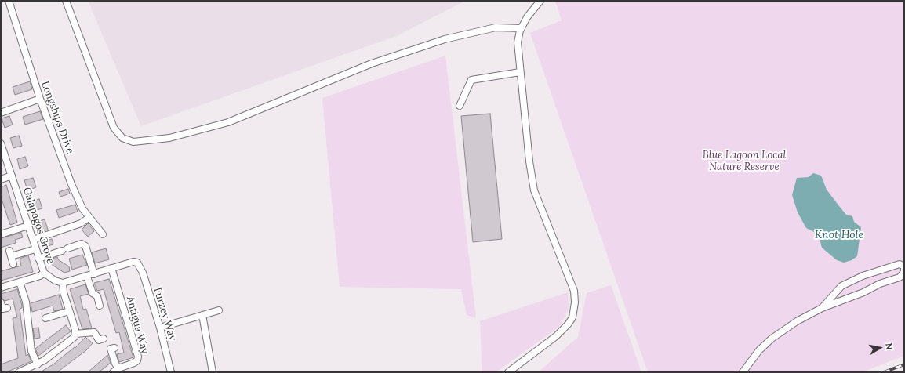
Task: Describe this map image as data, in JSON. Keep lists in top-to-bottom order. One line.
{"streets":{"street":["Longships Drive","Galapagos Grove","Furzey Way","Antigua Way"]},"crossings":[["Furzey Way","Antigua Way"]],"water":["Knot Hole"],"parks":["Blue Lagoon Local Nature Reserve"],"north":"right"}
